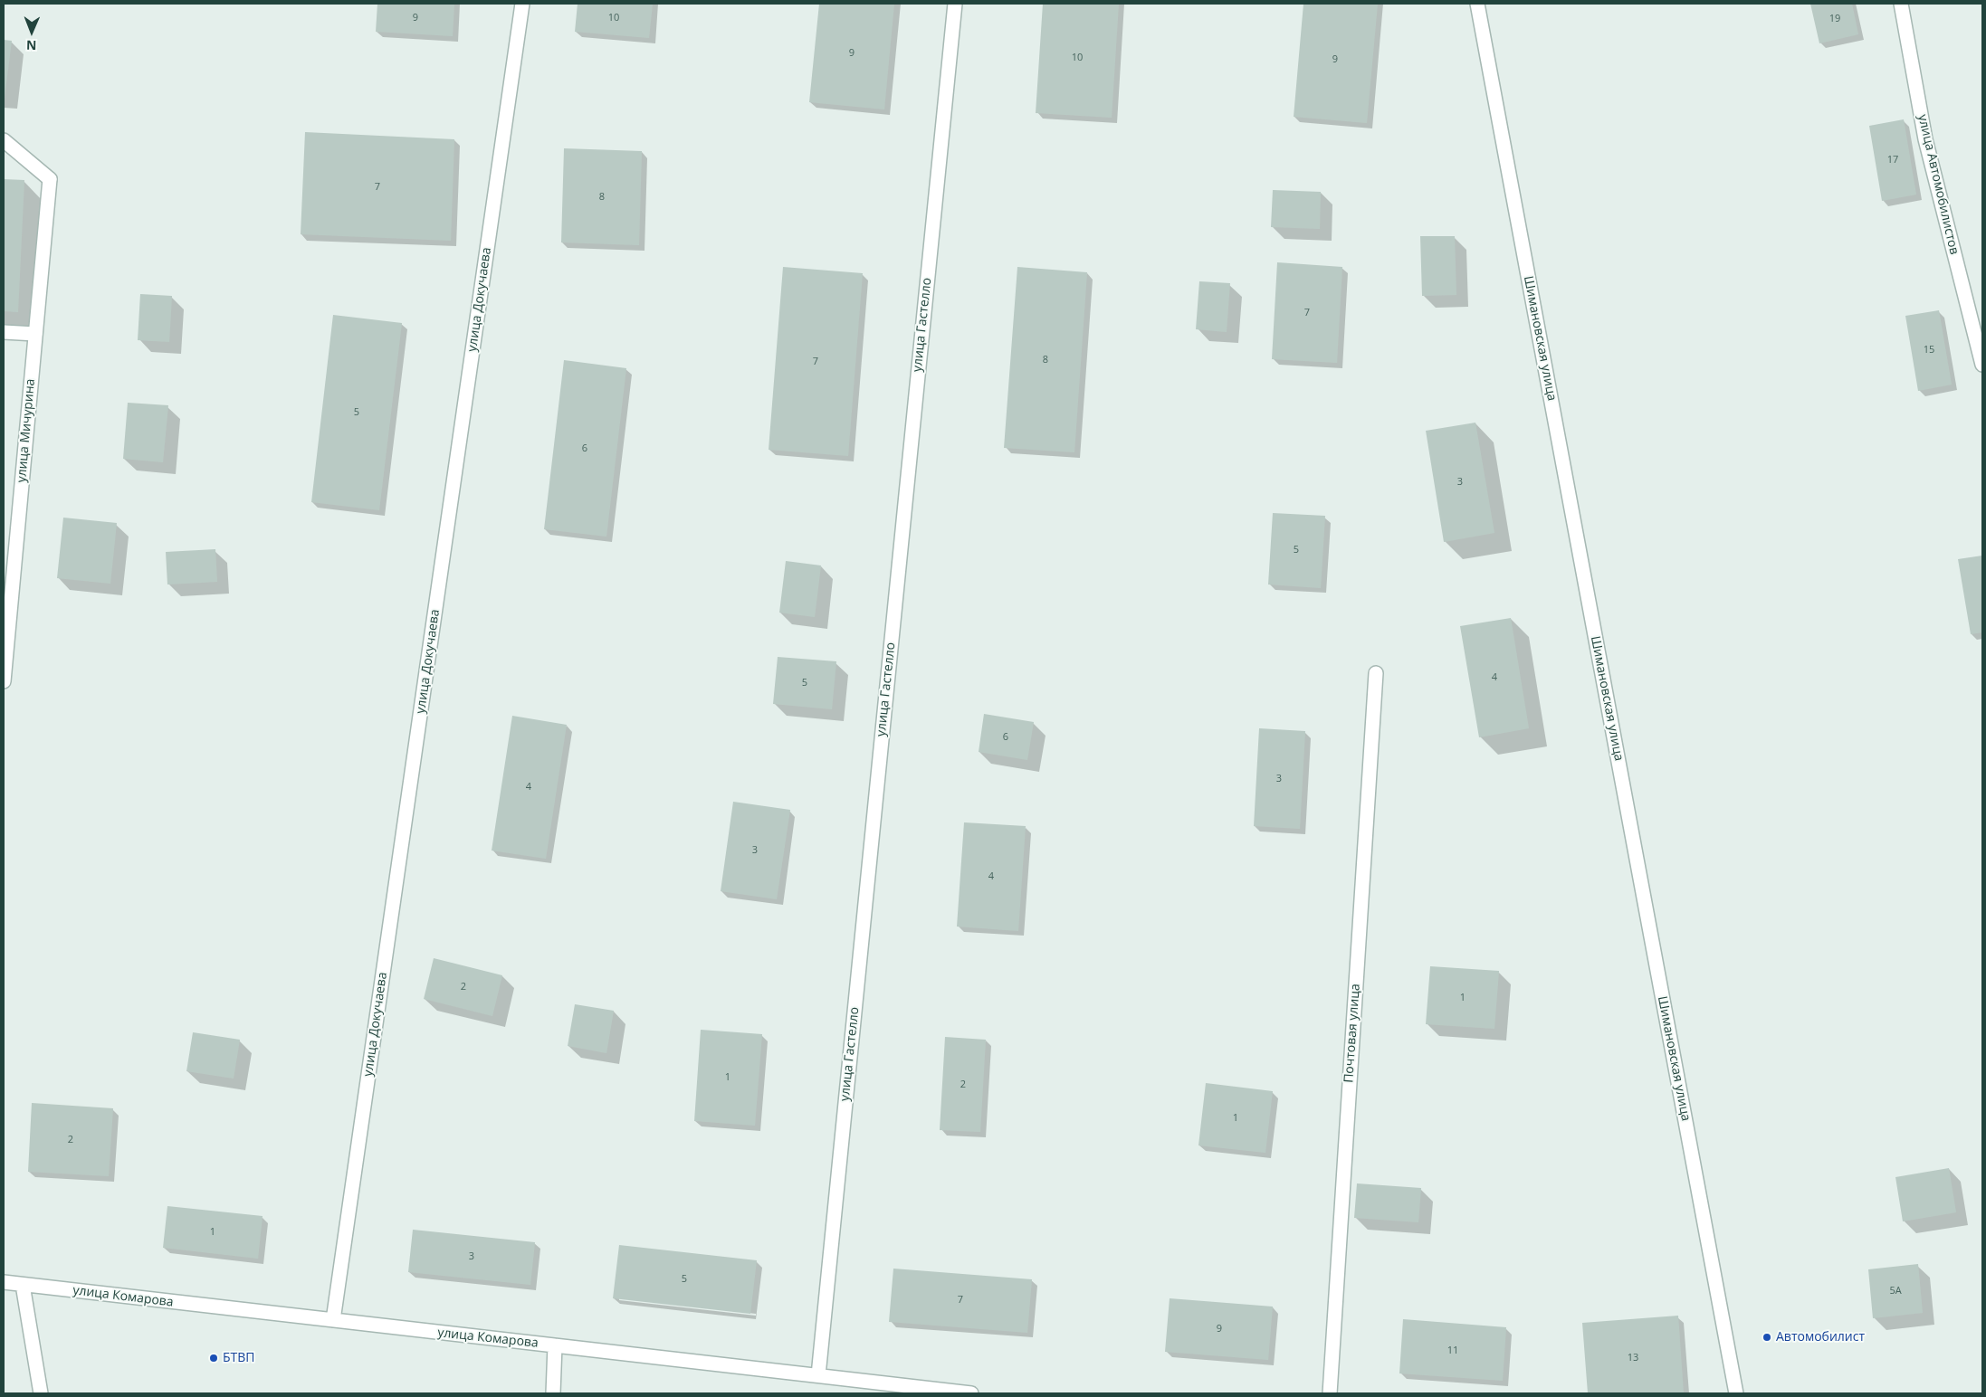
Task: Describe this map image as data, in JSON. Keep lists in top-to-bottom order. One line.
{"streets":{"street":["улица Автомобилистов","улица Докучаева","улица Гастелло","Шимановская улица","улица Мичурина","Почтовая улица","улица Комарова"]},"crossings":[["улица Докучаева","улица Комарова"],["улица Гастелло","улица Комарова"]],"places":["Автомобилист","БТВП"],"house_numbers":["9","10","19","9","10","9","17","7","8","7","15","8","7","5","6","3","5","4","5","6","3","4","3","4","2","1","1","2","1","2","1","3","5","5А","7","9","11","13"],"north":"bottom"}
